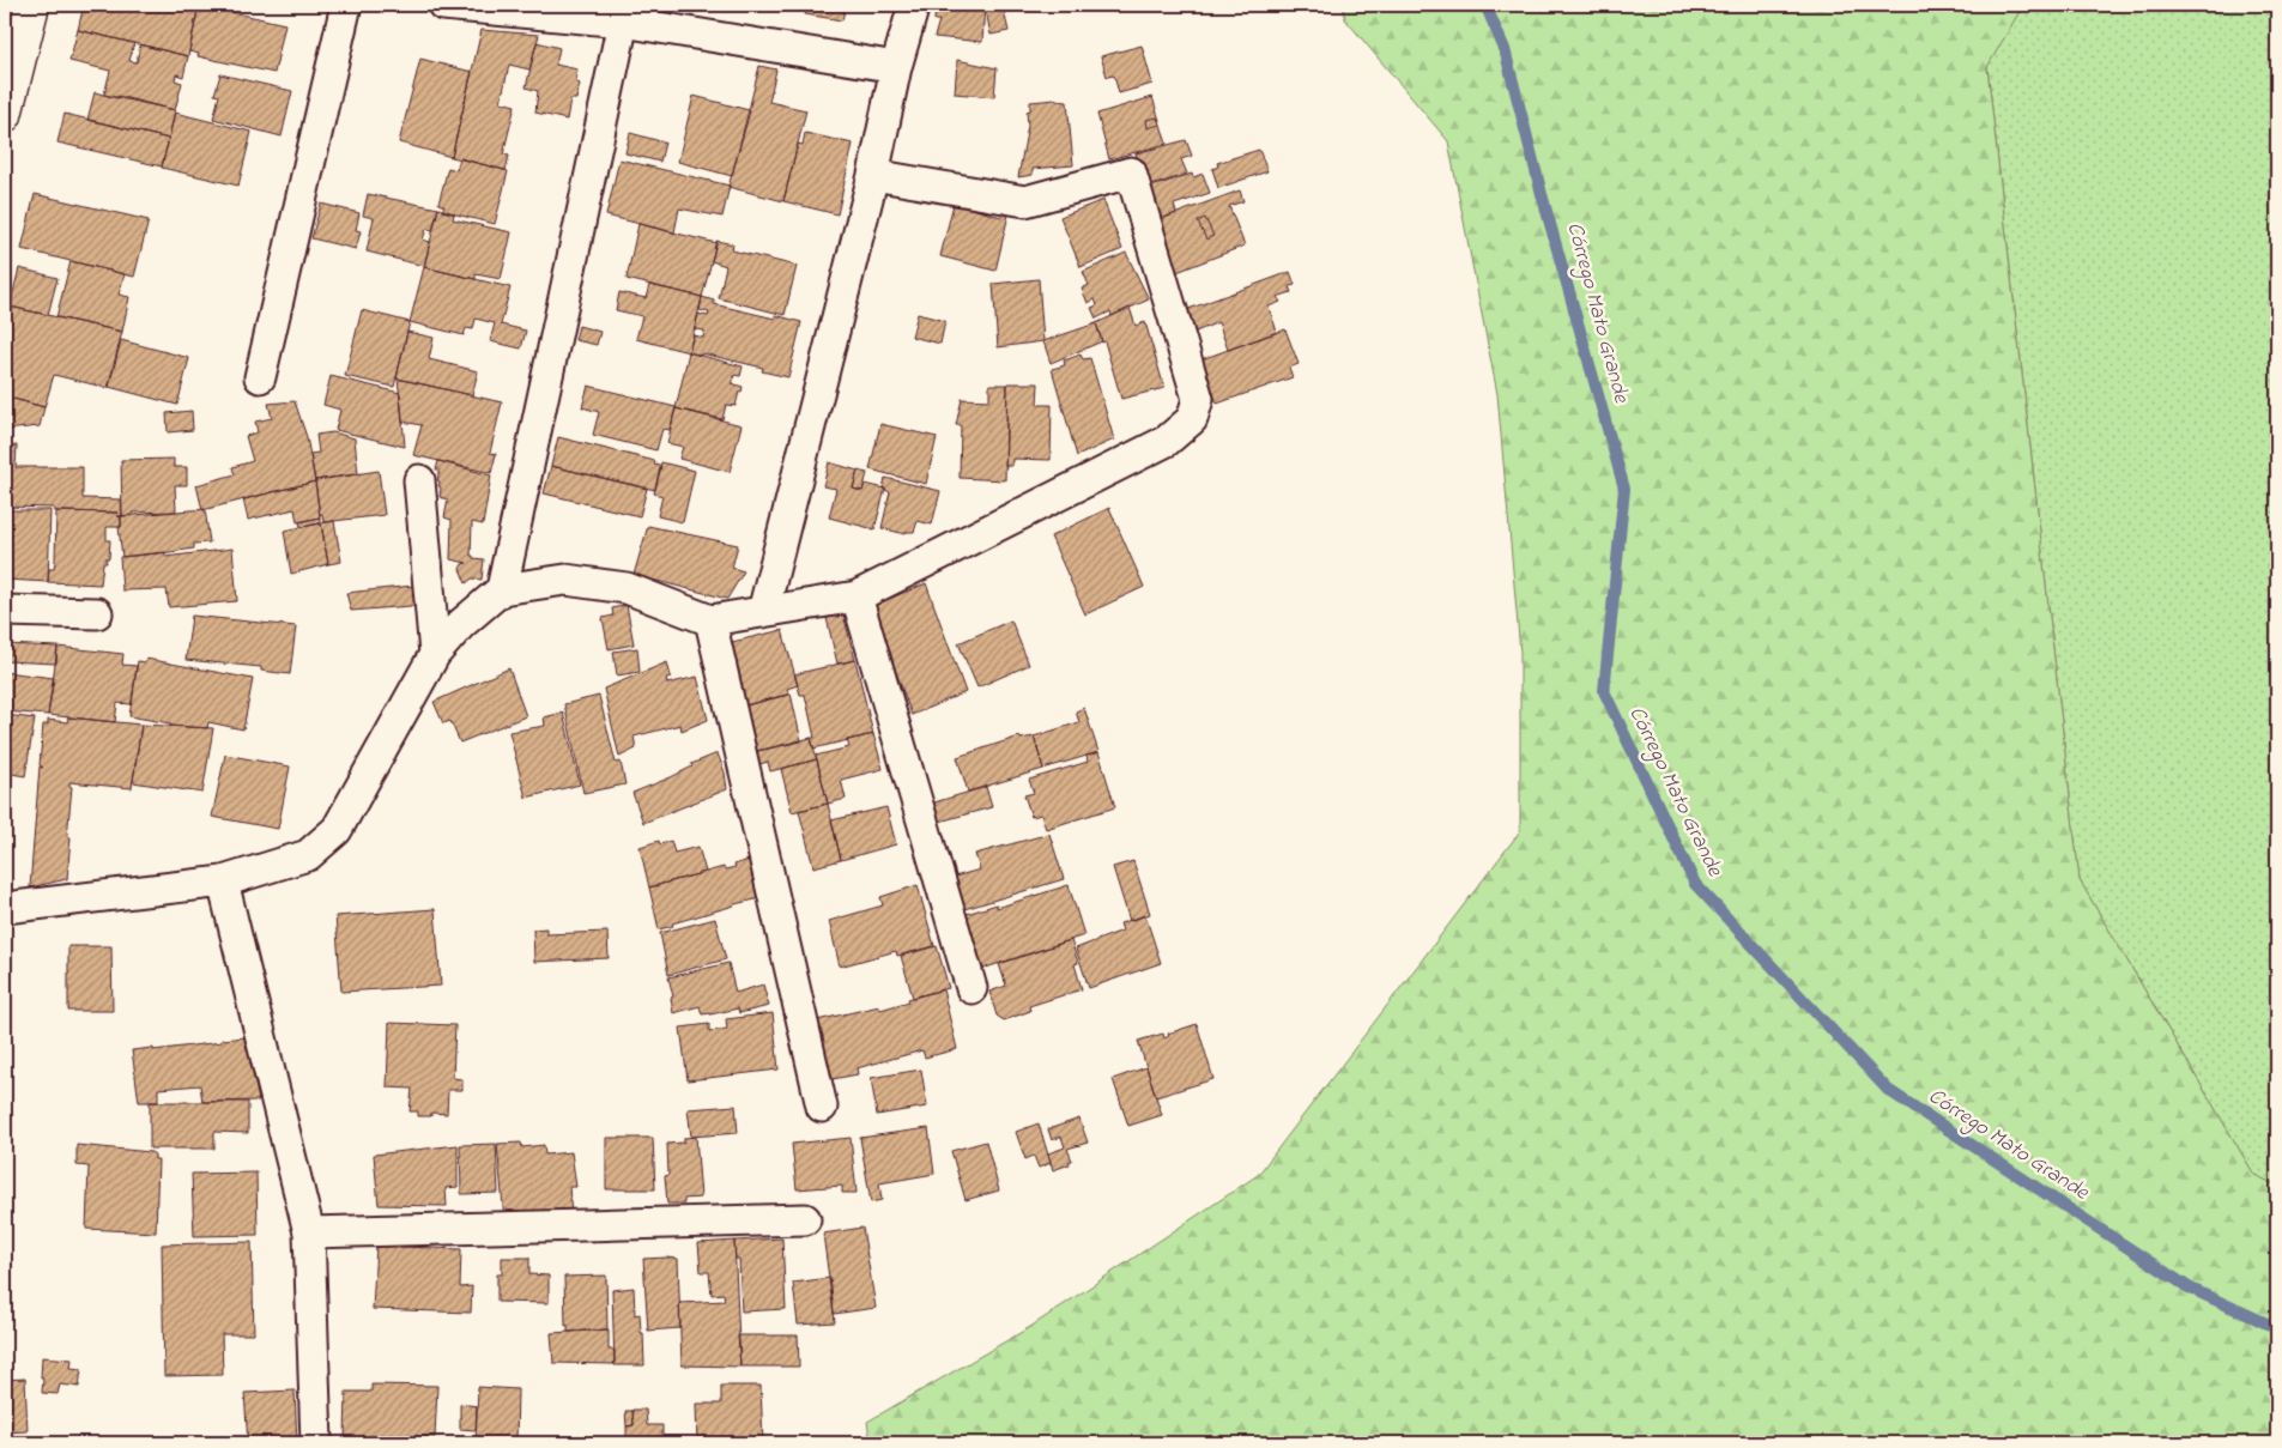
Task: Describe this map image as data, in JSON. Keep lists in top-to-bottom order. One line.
{"water":["Córrego Mato Grande"]}
